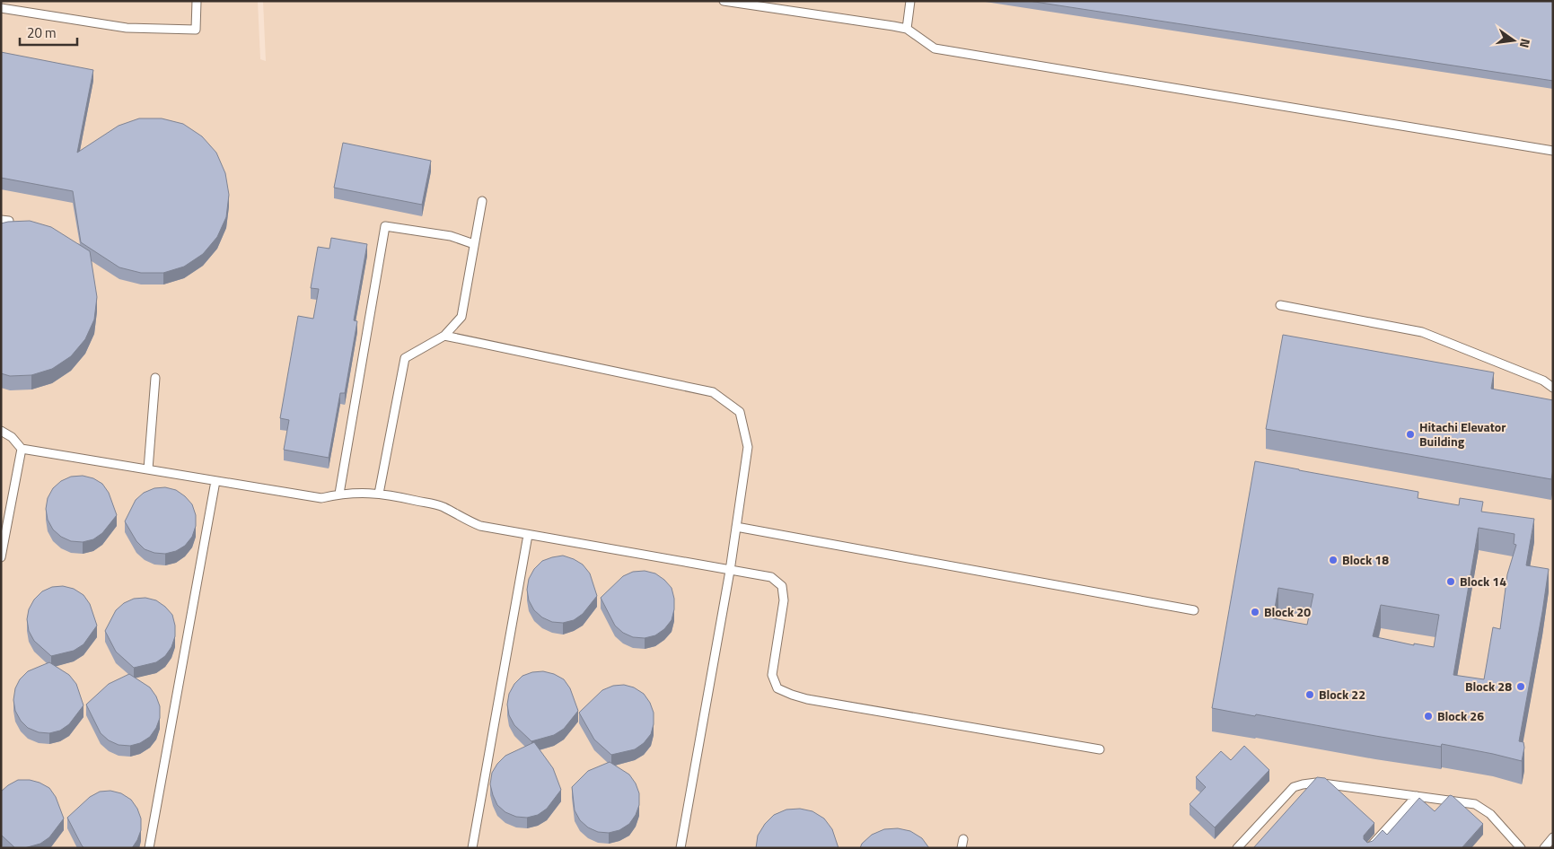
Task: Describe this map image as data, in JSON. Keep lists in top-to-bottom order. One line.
{"places":["Hitachi Elevator Building","Block 18","Block 14","Block 20","Block 28","Block 22","Block 26"],"scale_bar":"20 m","north":"right"}
